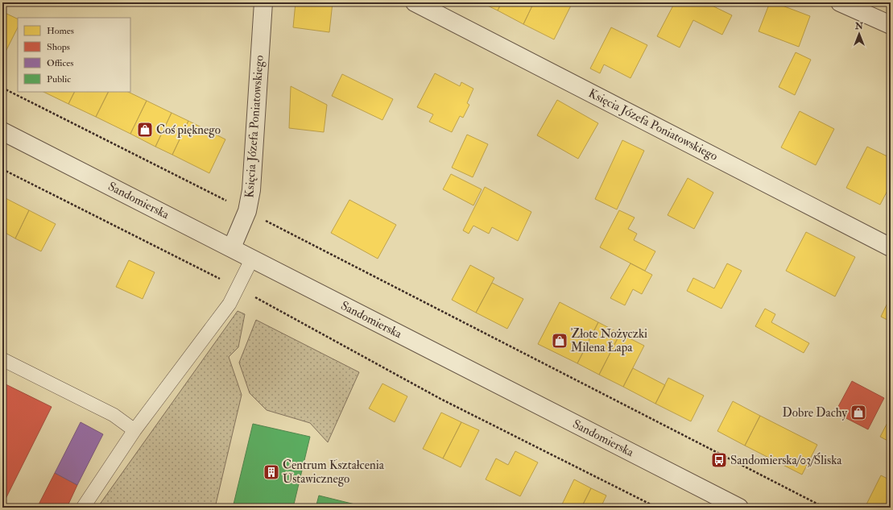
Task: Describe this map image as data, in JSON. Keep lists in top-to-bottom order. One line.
{"streets":{"street":["Księcia Józefa Poniatowskiego","Sandomierska"]},"crossings":[["Księcia Józefa Poniatowskiego","Sandomierska"]],"places":{"shop":["Coś pięknego","Złote Nożyczki Milena Łapa","Dobre Dachy"],"bus stop":["Sandomierska/03/Śliska"],"building":["Centrum Kształcenia Ustawicznego"]},"legend":["Homes","Shops","Offices","Public"],"north":"top"}
